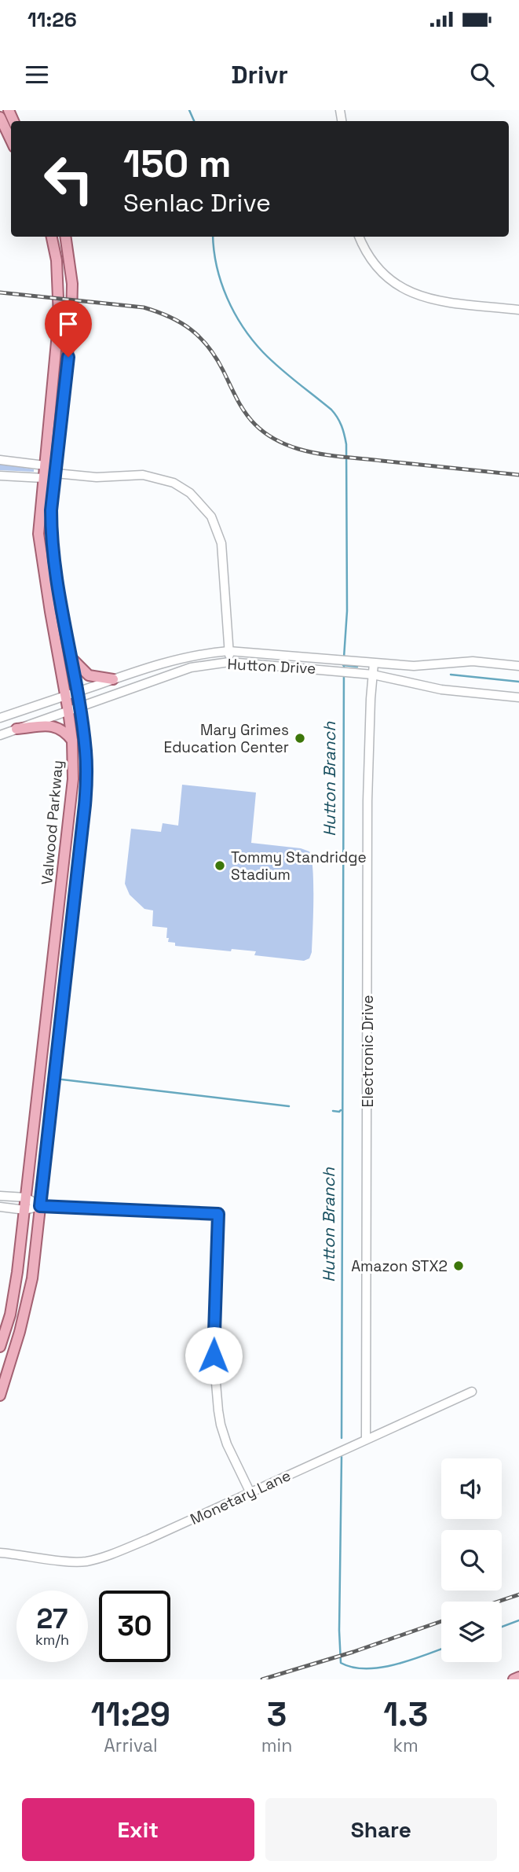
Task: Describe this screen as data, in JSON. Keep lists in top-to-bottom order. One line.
{"streets":{"main road":["Valwood Parkway"],"street":["Hutton Drive","Electronic Drive","Monetary Lane"]},"crossings":[["Hutton Drive","Valwood Parkway"],["Hutton Drive","Electronic Drive"],["Electronic Drive","Monetary Lane"]],"water":["Hutton Branch"],"places":["Mary Grimes Education Center","Tommy Standridge Stadium","Amazon STX2"],"page":{"status":"11:26","header":"Drivr","turn":["150 m","Senlac Drive"],"speed":"27 km/h","limit":"30","eta":["11:29","Arrival","3","min","1.3","km"],"buttons":["Exit","Share"]}}
